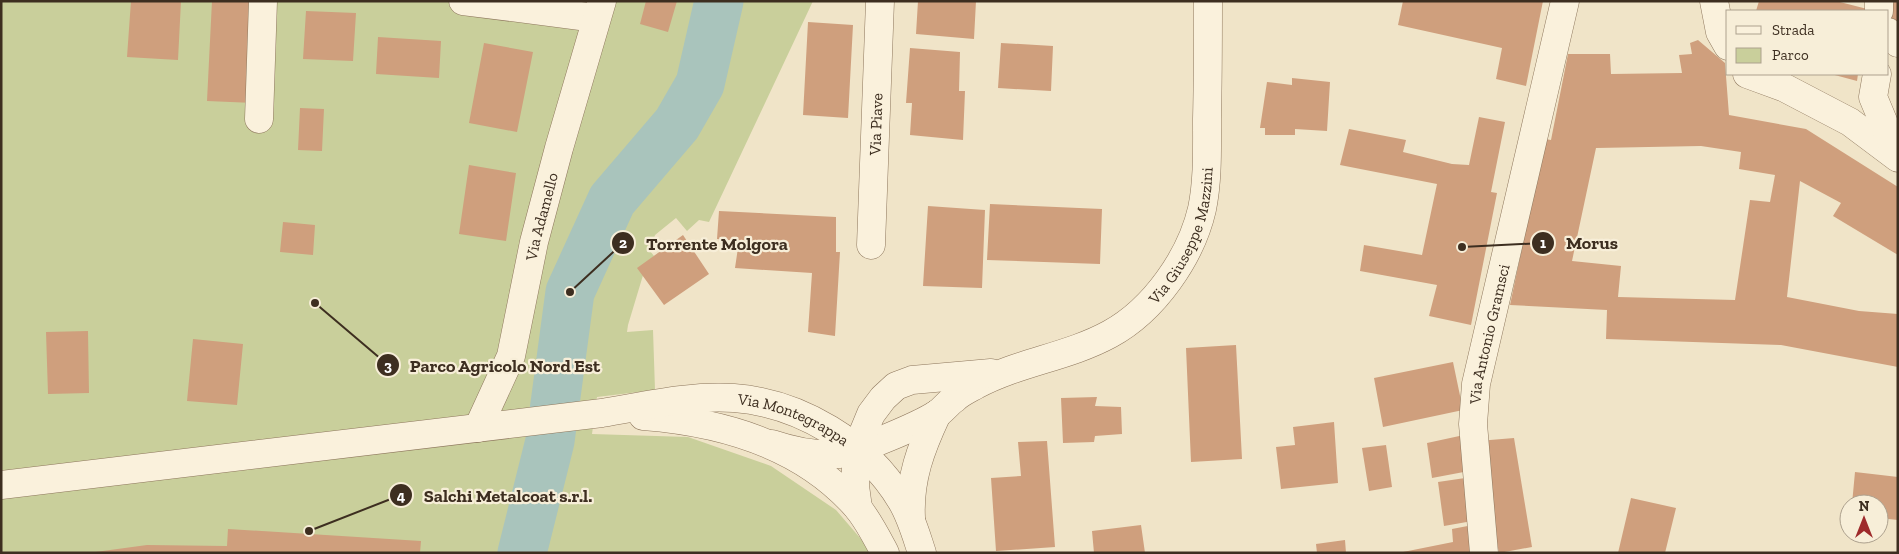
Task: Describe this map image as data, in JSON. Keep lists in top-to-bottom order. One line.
{"streets":{"street":["Via Piave","Via Adamello","Via Giuseppe Mazzini","Via Antonio Gramsci","Via Montegrappa"]},"crossings":[["Via Giuseppe Mazzini","Via Montegrappa"]],"places":["Morus","Torrente Molgora","Parco Agricolo Nord Est","Salchi Metalcoat s.r.l."],"legend":["Strada","Parco"],"north":"top"}
